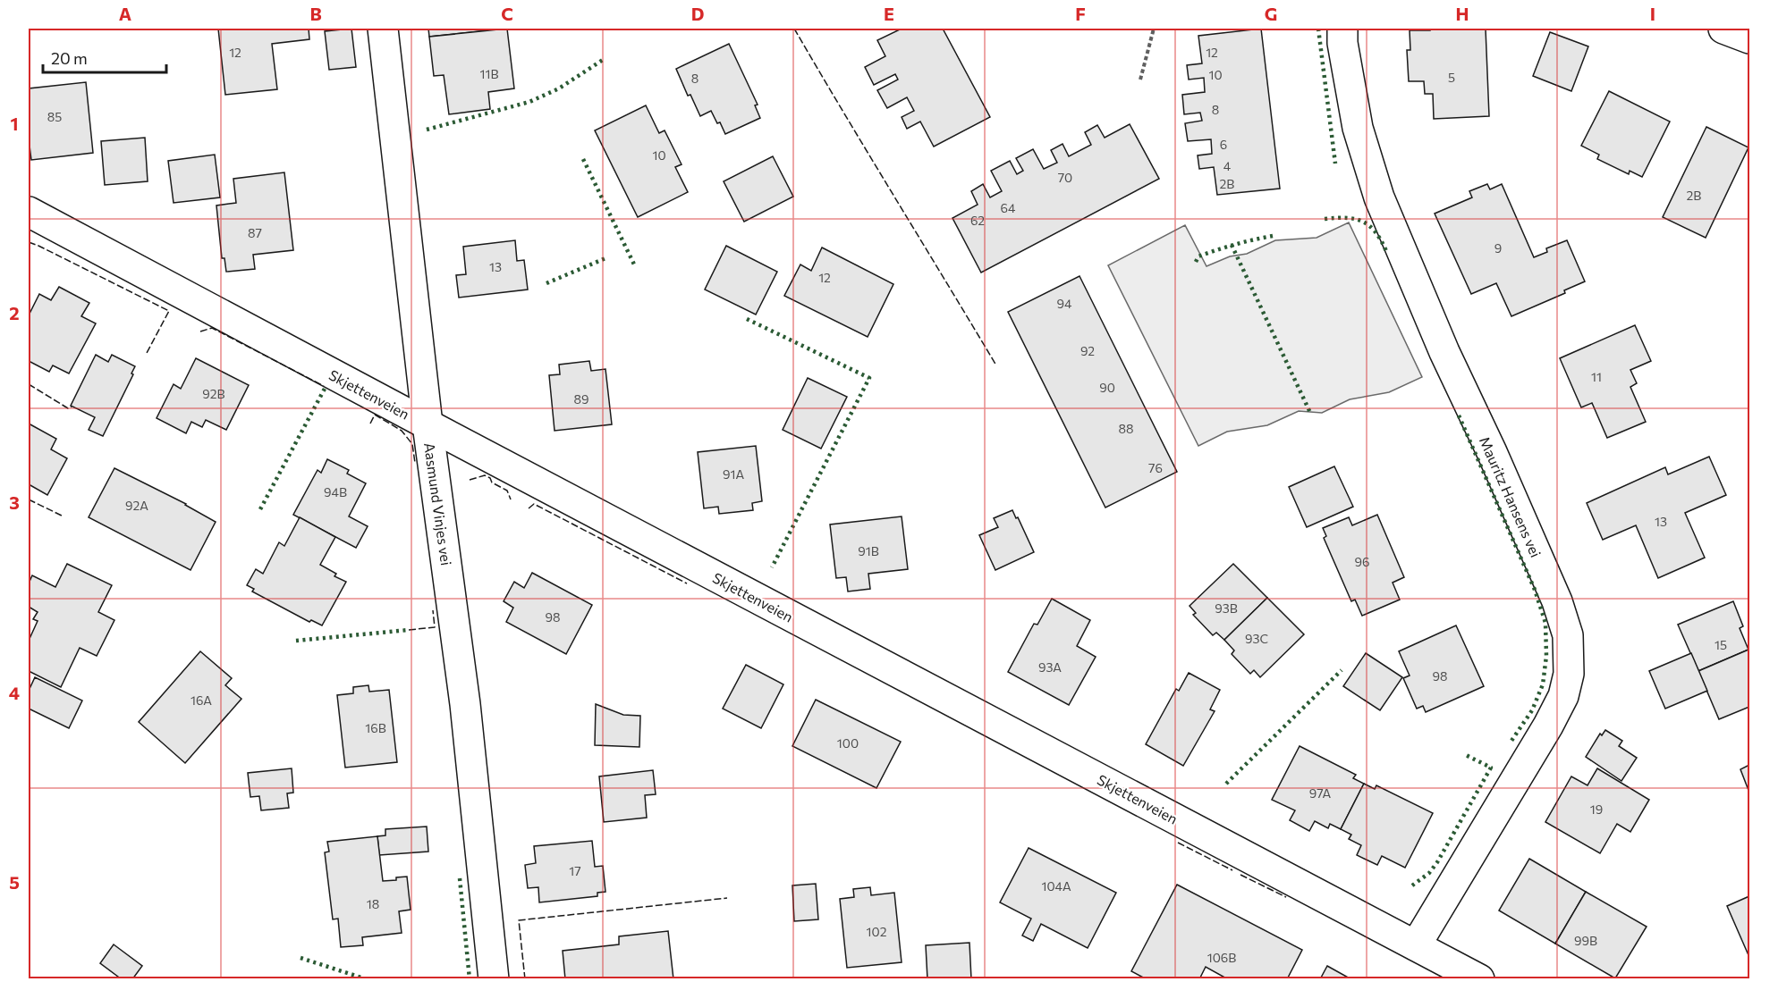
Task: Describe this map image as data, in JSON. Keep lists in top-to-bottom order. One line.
{"streets":{"street":["Skjettenveien","Mauritz Hansens vei","Aasmund Vinjes vei"]},"crossings":[["Skjettenveien","Mauritz Hansens vei"],["Skjettenveien","Aasmund Vinjes vei"]],"house_numbers":["12","12","11B","10","5","8","8","85","6","10","4","70","2B","2B","64","62","87","9","13","12","94","92","11","90","92B","89","88","76","91A","94B","92A","13","91B","96","93B","98","93C","15","93A","98","16A","16B","100","97A","19","17","104A","18","102","99B","106B"],"scale_bar":"20 m","grid":{"columns":["A","B","C","D","E","F","G","H","I"],"rows":["1","2","3","4","5"]}}
